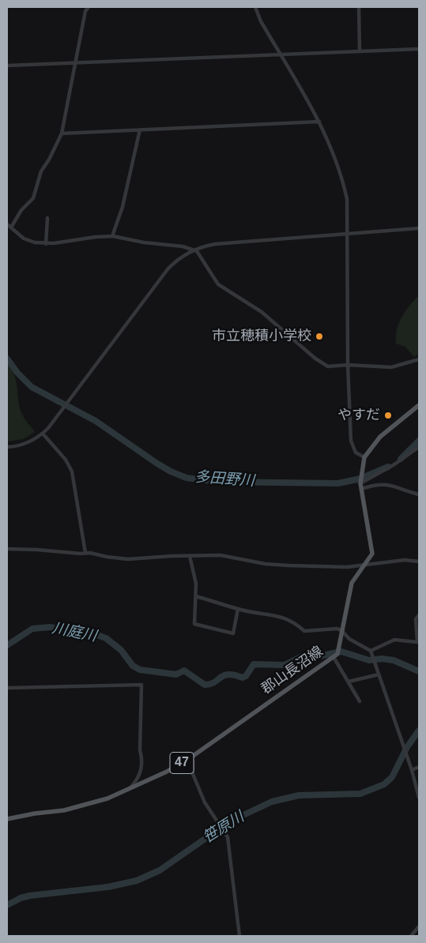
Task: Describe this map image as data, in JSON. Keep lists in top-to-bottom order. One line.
{"streets":{"main road":["郡山長沼線","47"]},"water":["多田野川","川庭川","笹原川"],"places":["市立穂積小学校","やすだ"]}
